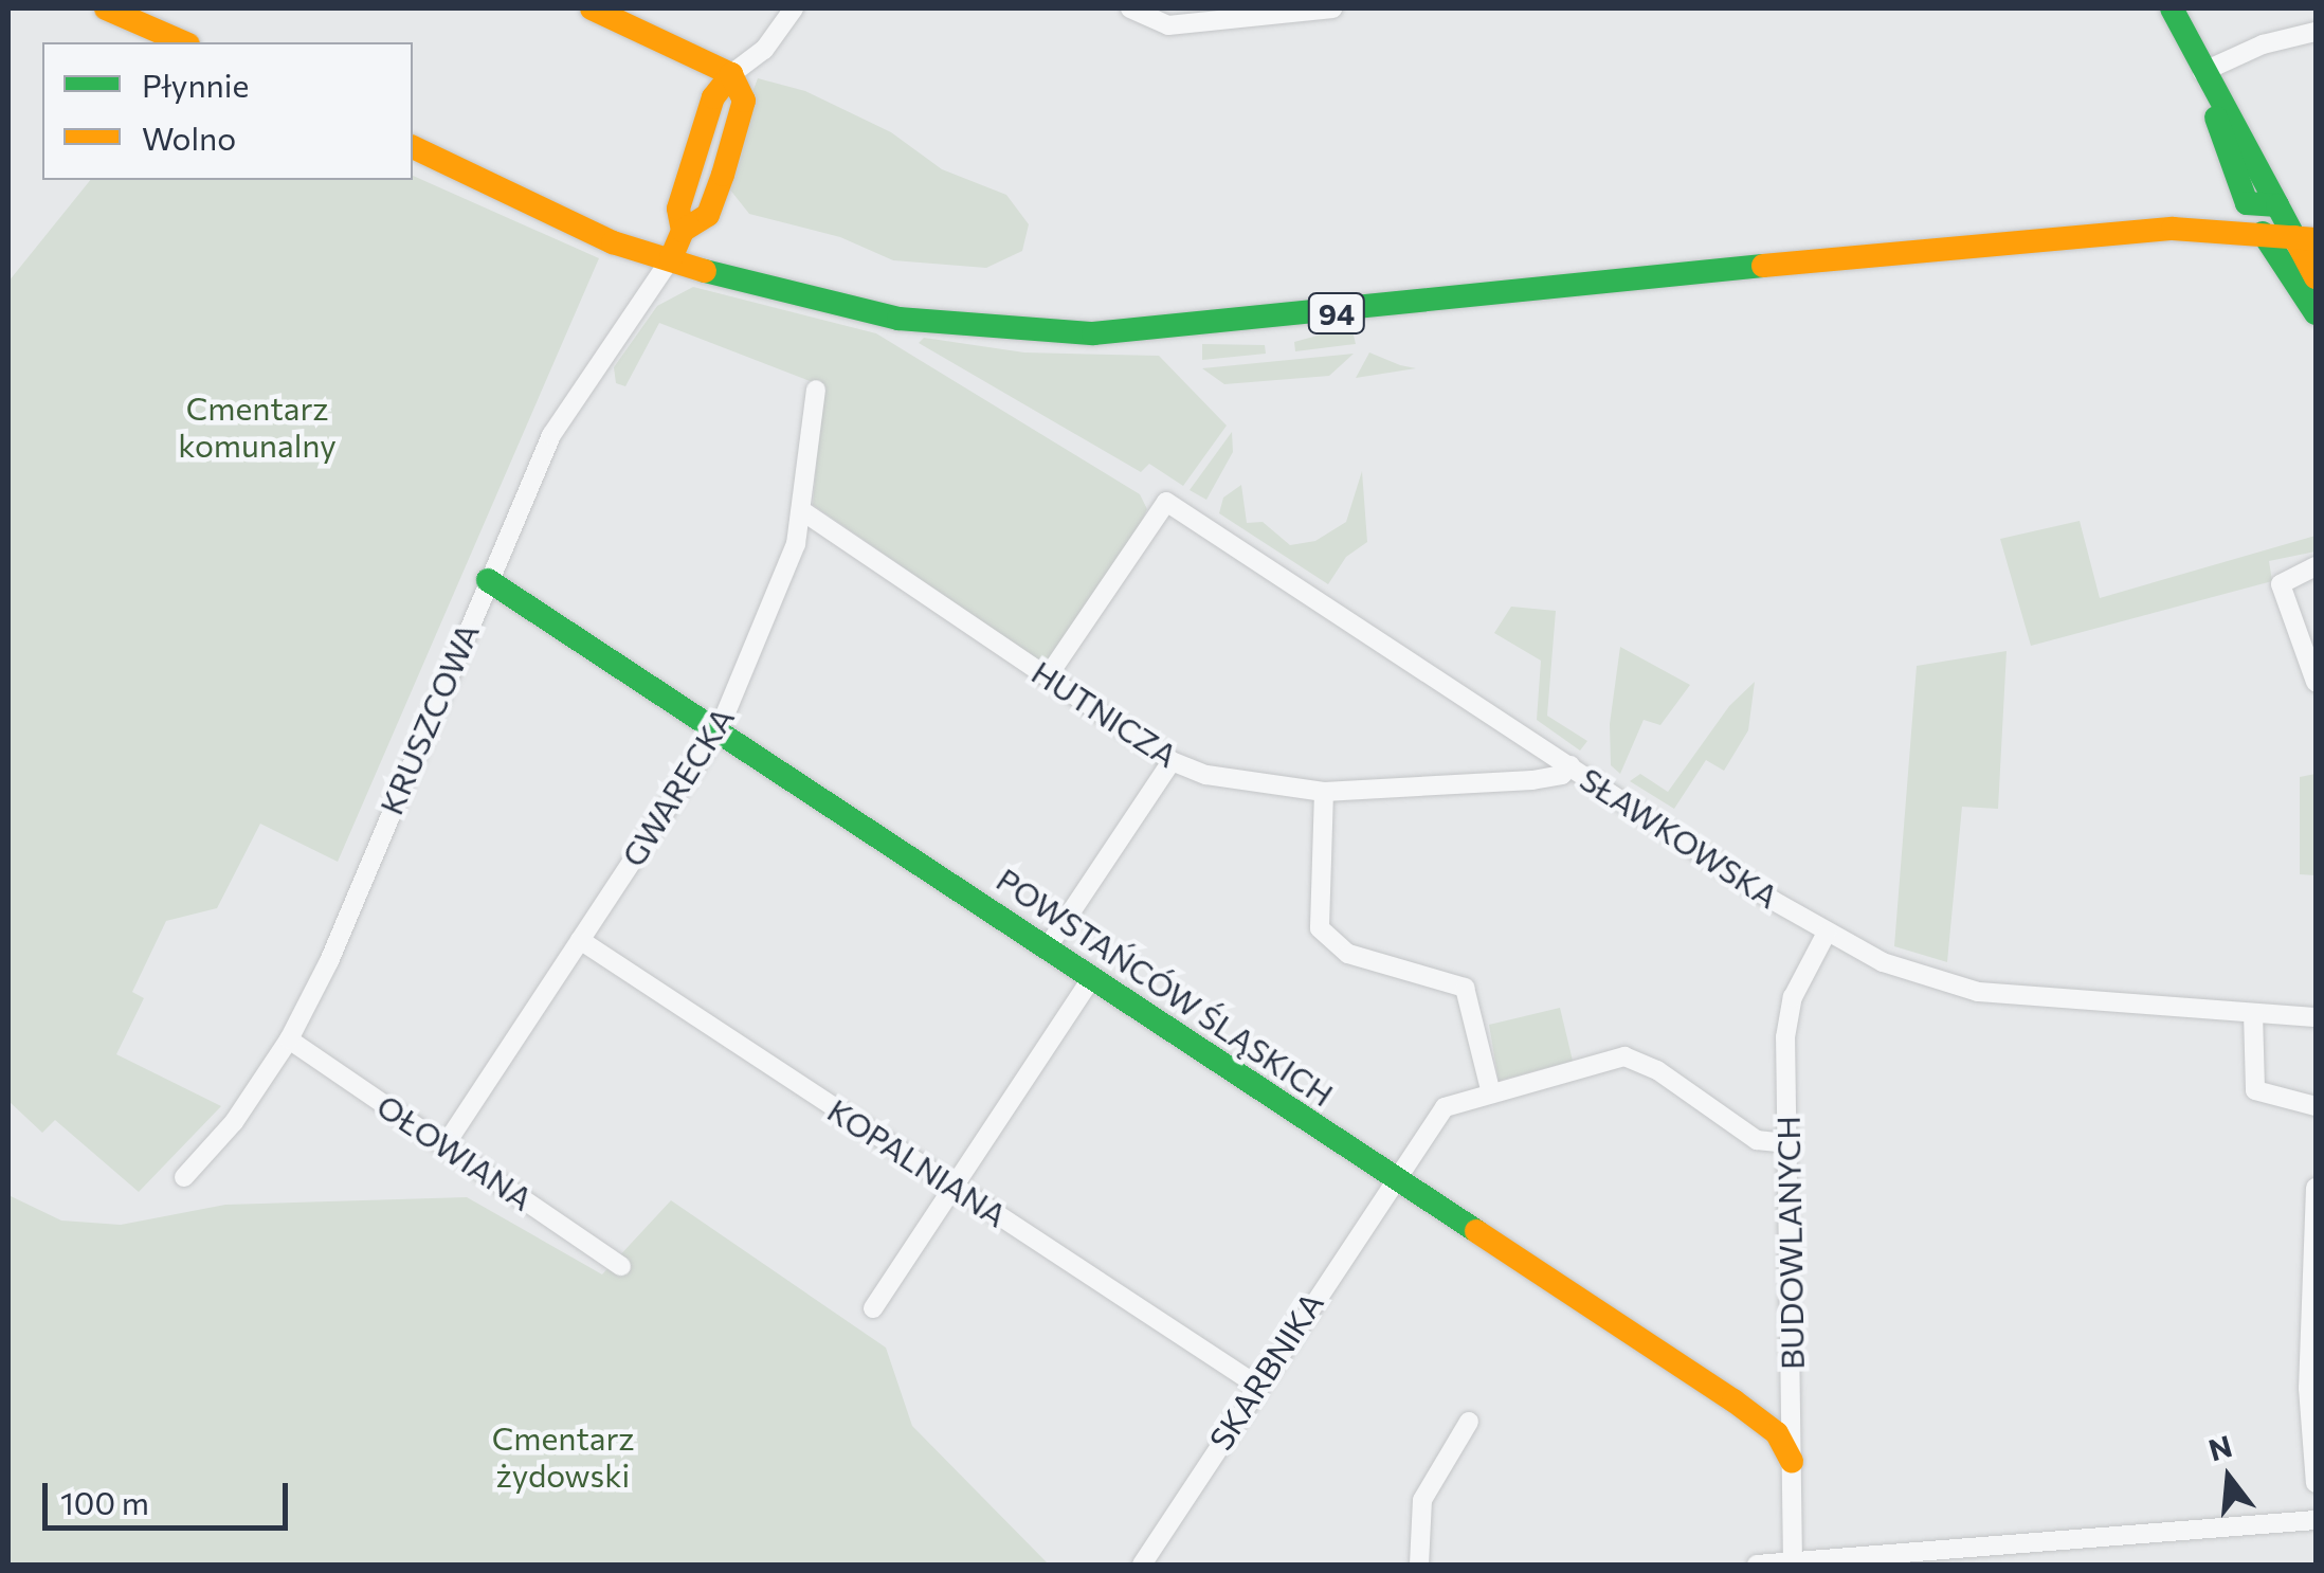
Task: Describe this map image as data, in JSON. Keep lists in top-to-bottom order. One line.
{"streets":{"main road":["94","POWSTAŃCÓW ŚLĄSKICH"],"street":["HUTNICZA","KRUSZCOWA","GWARECKA","SŁAWKOWSKA","OŁOWIANA","KOPALNIANA","BUDOWLANYCH","SKARBNIKA"]},"crossings":[["94","KRUSZCOWA"],["HUTNICZA","GWARECKA"],["HUTNICZA","SŁAWKOWSKA"],["KRUSZCOWA","POWSTAŃCÓW ŚLĄSKICH"],["KRUSZCOWA","OŁOWIANA"],["GWARECKA","POWSTAŃCÓW ŚLĄSKICH"],["GWARECKA","OŁOWIANA"],["GWARECKA","KOPALNIANA"],["SŁAWKOWSKA","BUDOWLANYCH"],["POWSTAŃCÓW ŚLĄSKICH","BUDOWLANYCH"],["POWSTAŃCÓW ŚLĄSKICH","SKARBNIKA"],["KOPALNIANA","SKARBNIKA"],["BUDOWLANYCH","SKARBNIKA"]],"parks":["Cmentarz komunalny","Cmentarz żydowski"],"legend":["Płynnie","Wolno"],"scale_bar":"100 m","north":"top"}
